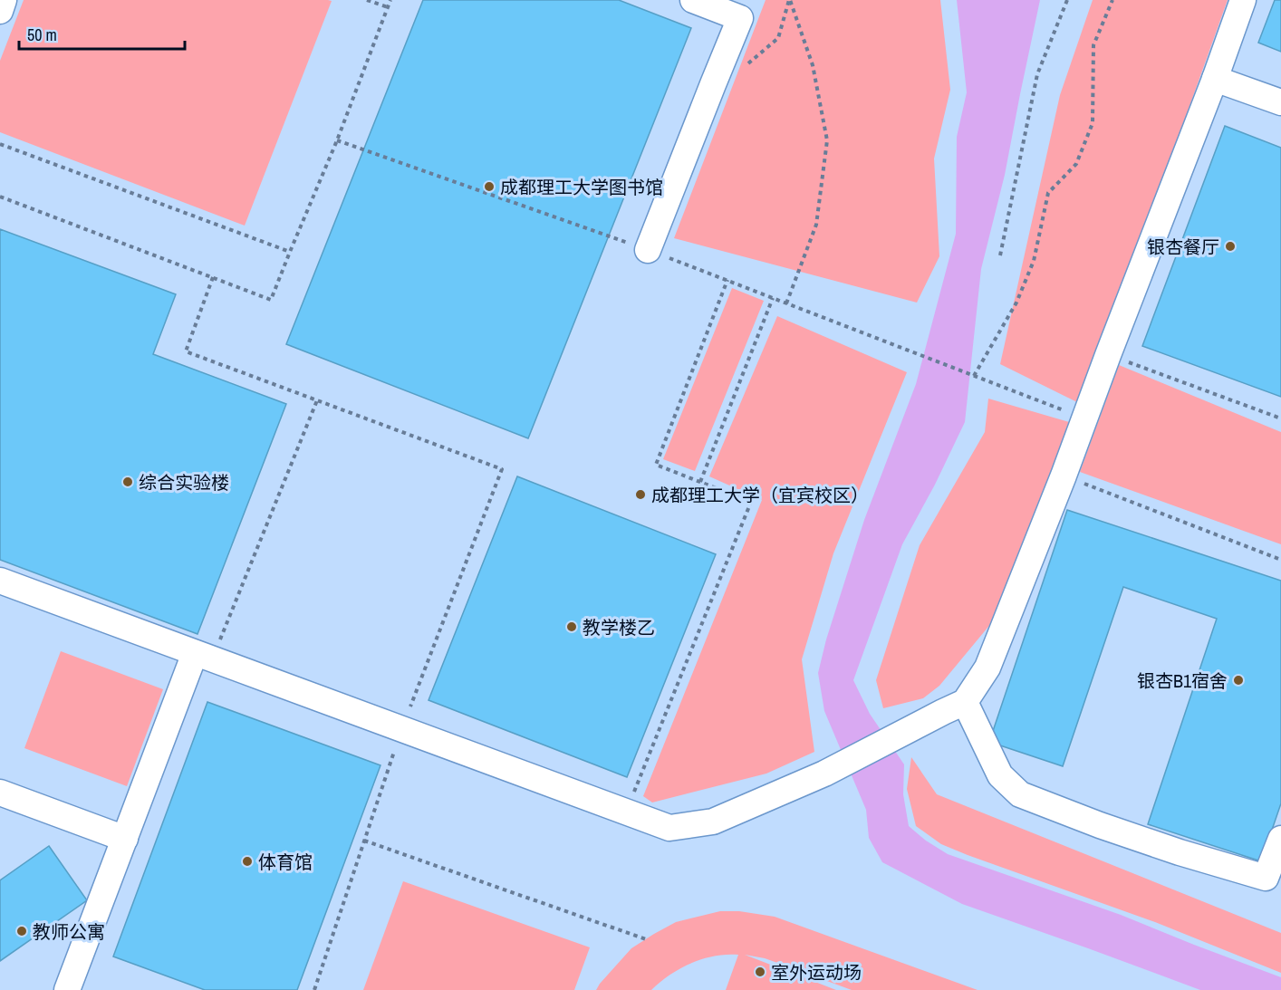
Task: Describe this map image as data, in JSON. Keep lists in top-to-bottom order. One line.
{"places":["成都理工大学图书馆","银杏餐厅","综合实验楼","成都理工大学（宜宾校区）","教学楼乙","银杏B1宿舍","体育馆","教师公寓","室外运动场"],"scale_bar":"50 m"}
